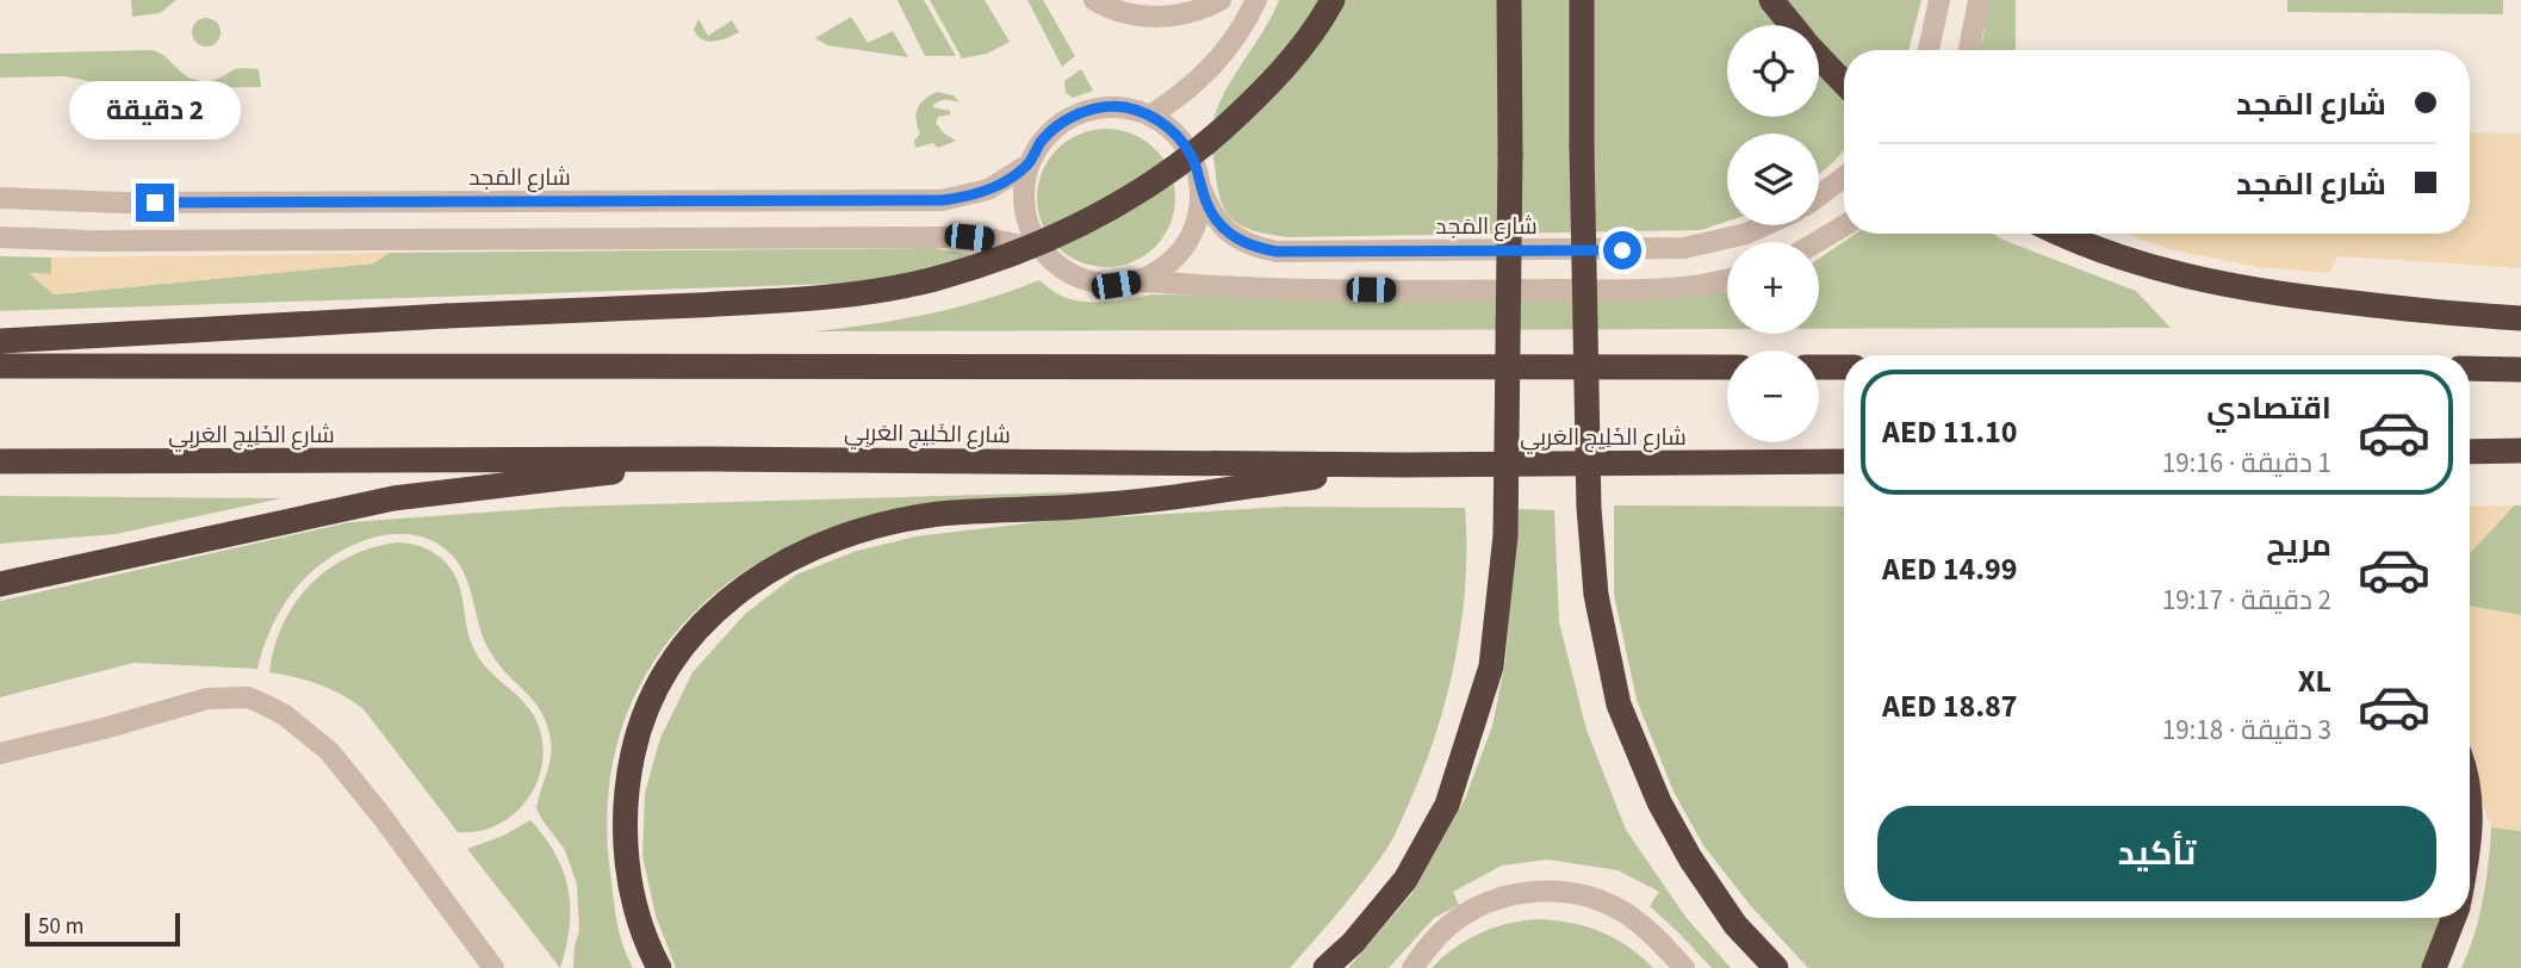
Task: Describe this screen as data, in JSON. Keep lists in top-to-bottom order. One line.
{"streets":{"highway":["شارع الخَلِيج العَربِي"],"street":["شارع المَجد"]},"scale_bar":"50 m","page":{"map_buttons":["+","−"],"banner":["شارع المَجد","شارع المَجد"],"bubble":"2 دقيقة","list":[{"name":"اقتصادي","note":"1 دقيقة · 19:16","value":"AED 11.10"},{"name":"مريح","note":"2 دقيقة · 19:17","value":"AED 14.99"},{"name":"XL","note":"3 دقيقة · 19:18","value":"AED 18.87"}],"buttons":"تأكيد","scale":"50 m"}}
